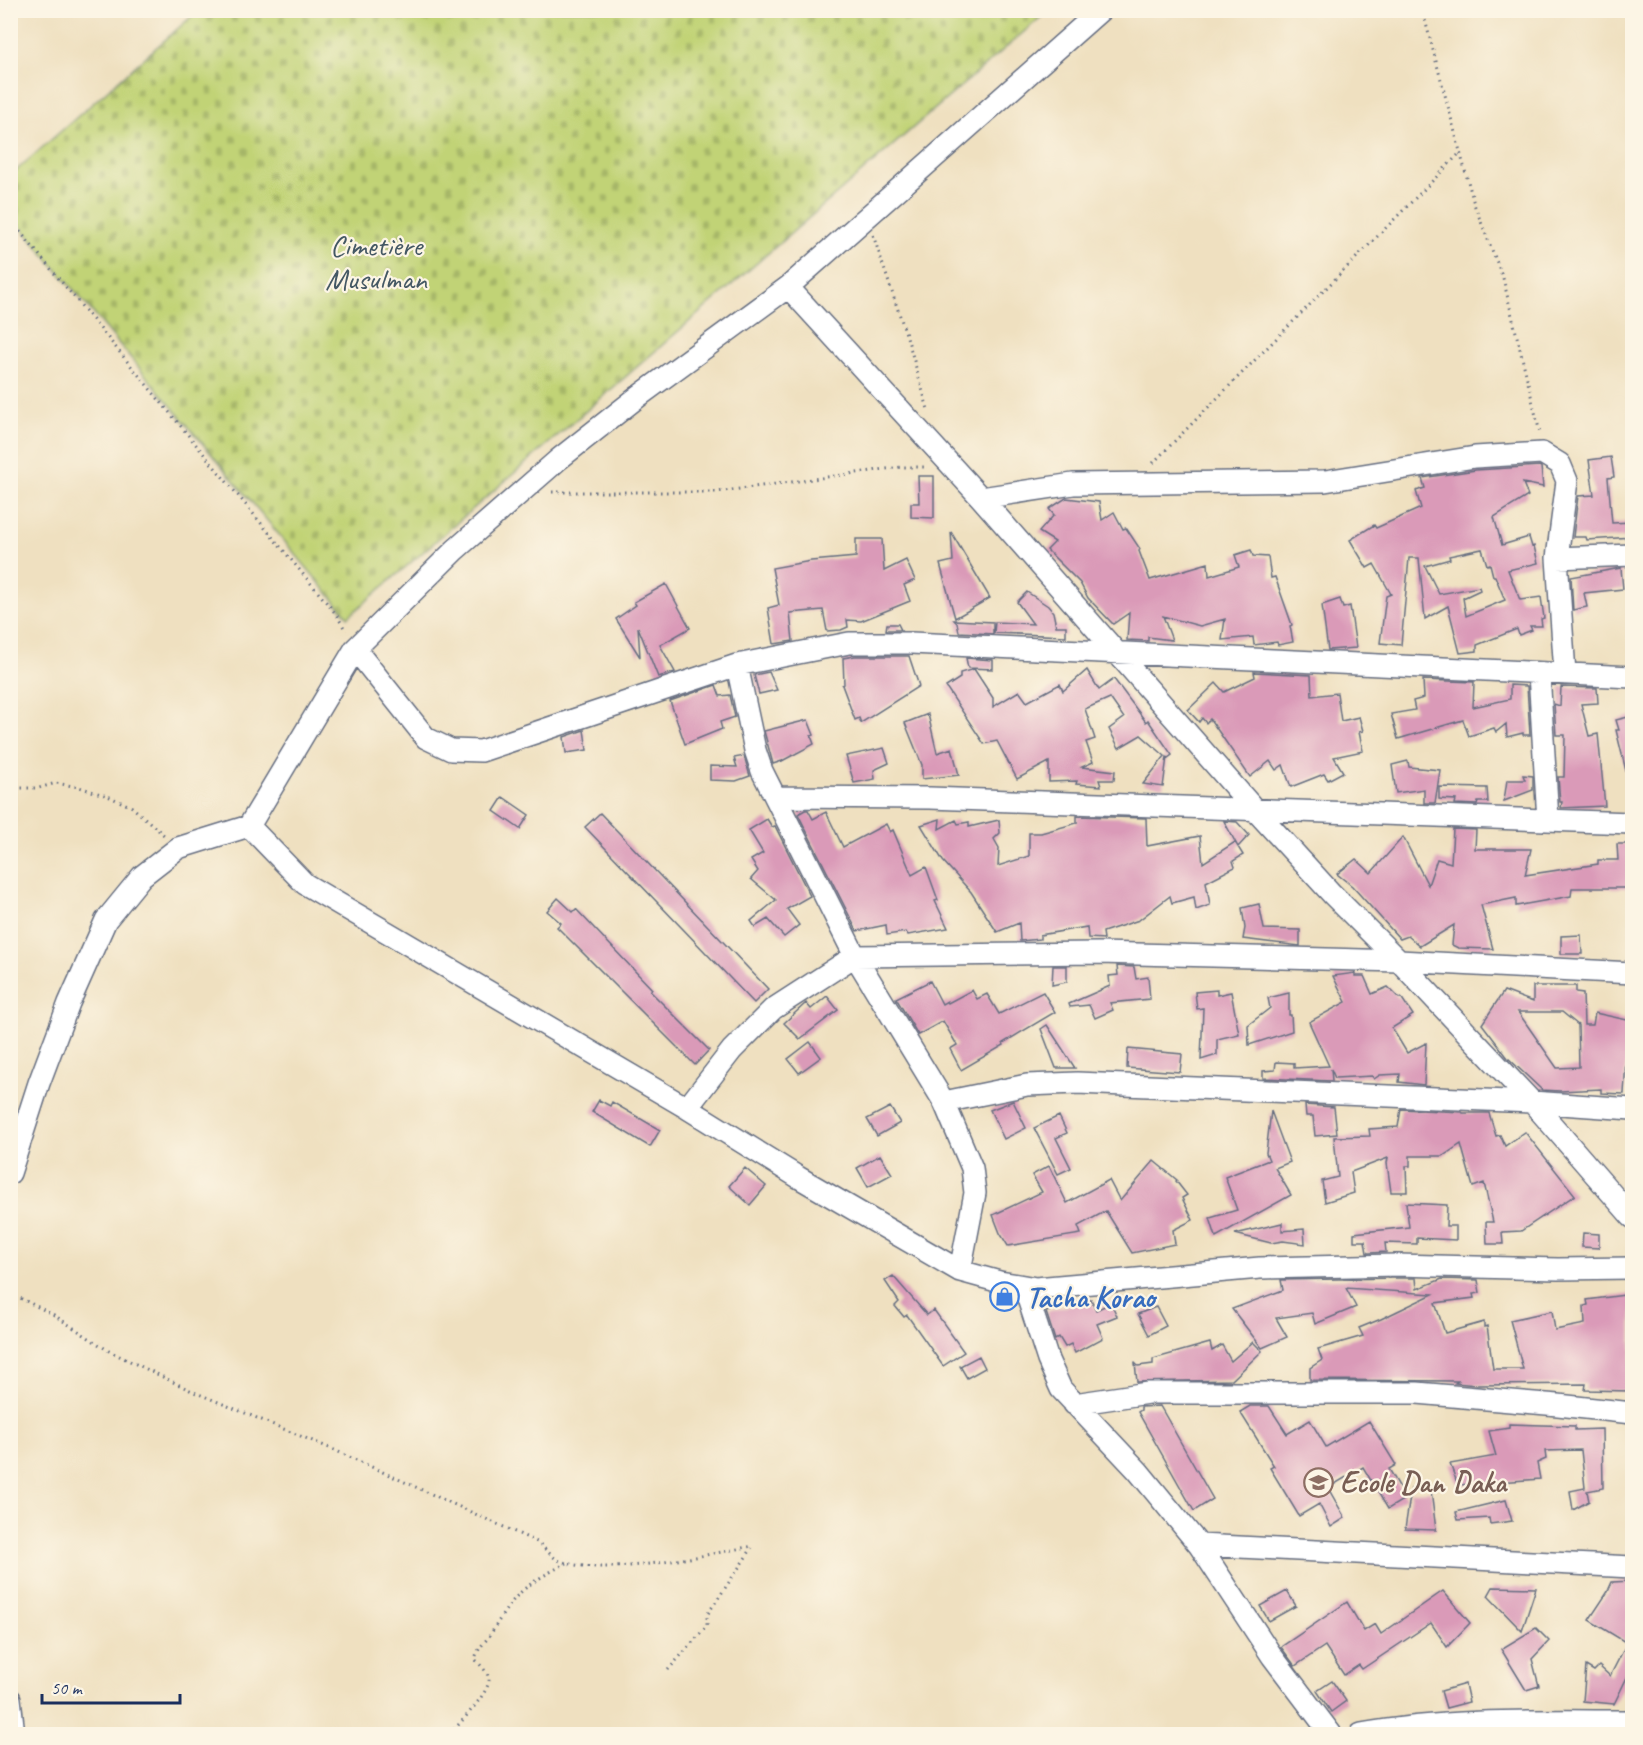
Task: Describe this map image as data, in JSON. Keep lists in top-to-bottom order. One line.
{"parks":["Cimetière Musulman"],"places":{"shop":["Tacha Korao"],"school or university":["Ecole Dan Daka"]},"scale_bar":"50 m"}
